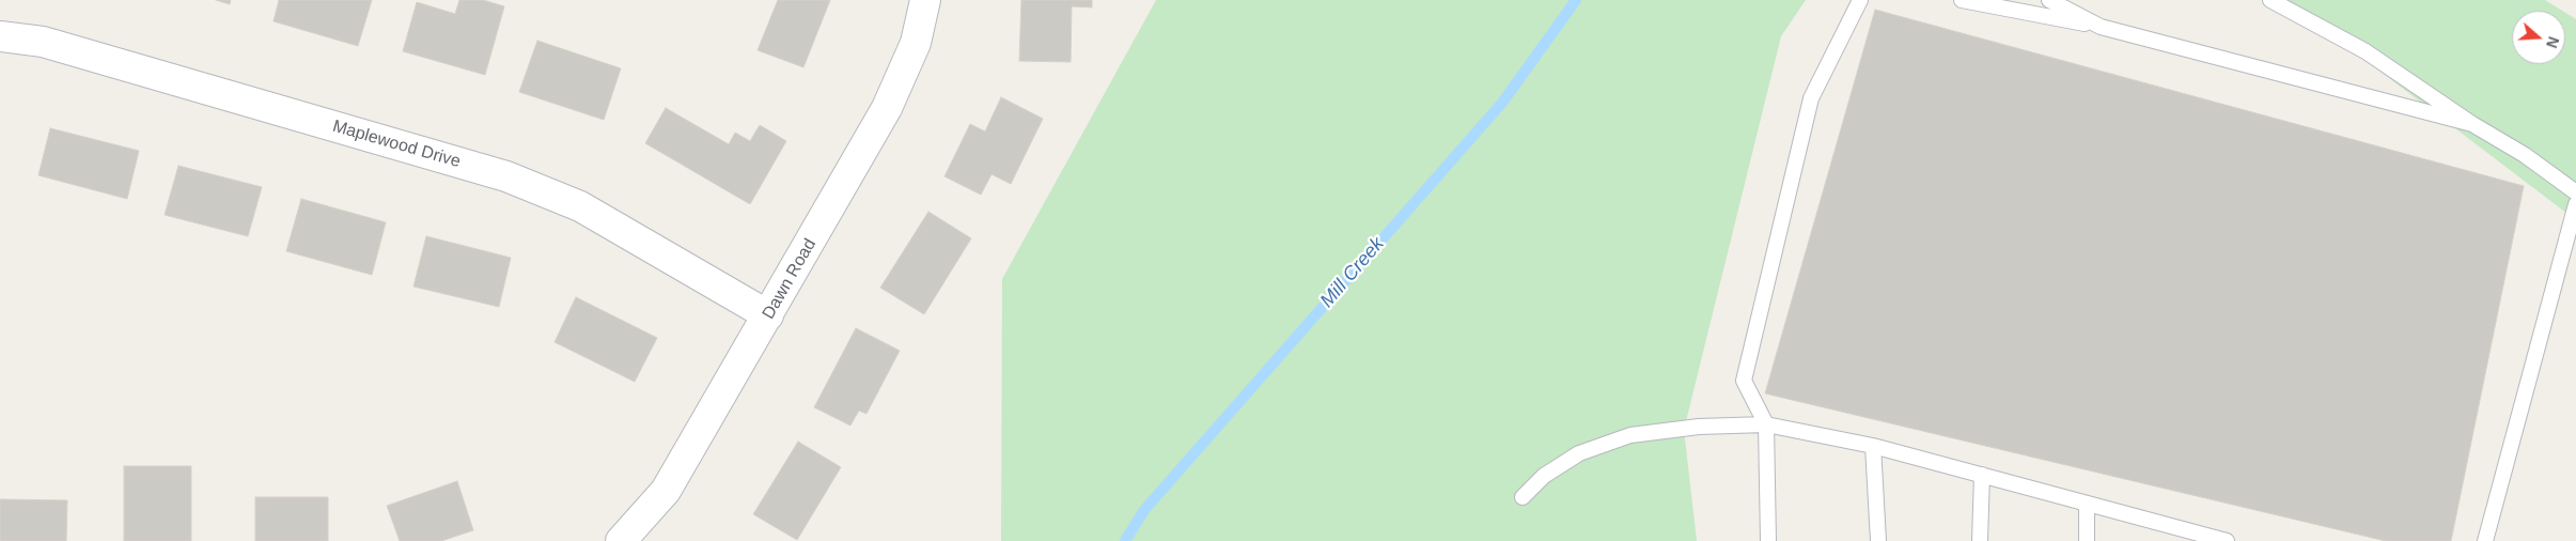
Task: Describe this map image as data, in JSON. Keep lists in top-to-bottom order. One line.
{"streets":{"street":["Maplewood Drive","Dawn Road"]},"crossings":[["Maplewood Drive","Dawn Road"]],"water":["Mill Creek"],"north":"right"}
